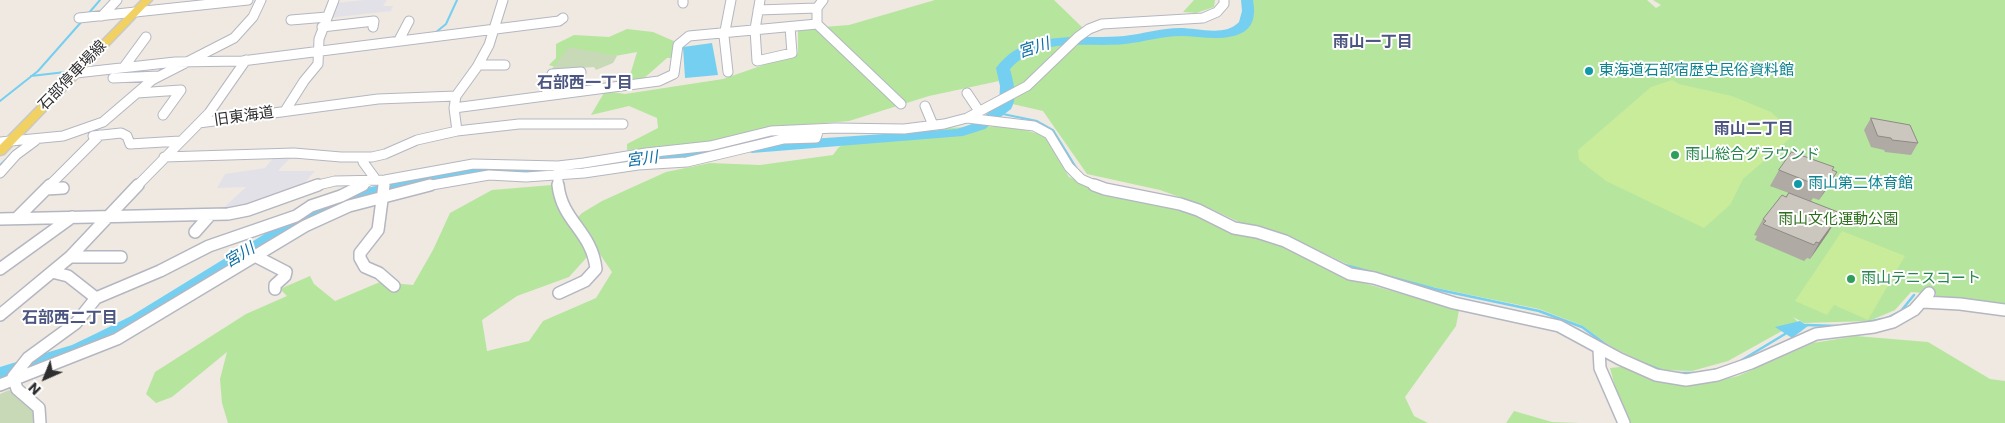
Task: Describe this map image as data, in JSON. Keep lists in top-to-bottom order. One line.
{"streets":{"main road":["石部停車場線"],"street":["旧東海道"]},"districts":["雨山一丁目","石部西一丁目","雨山二丁目","石部西二丁目"],"water":["宮川"],"parks":["雨山文化運動公園"],"places":["東海道石部宿歴史民俗資料館","雨山総合グラウンド","雨山第二体育館","雨山テニスコート"],"north":"bottom left"}
